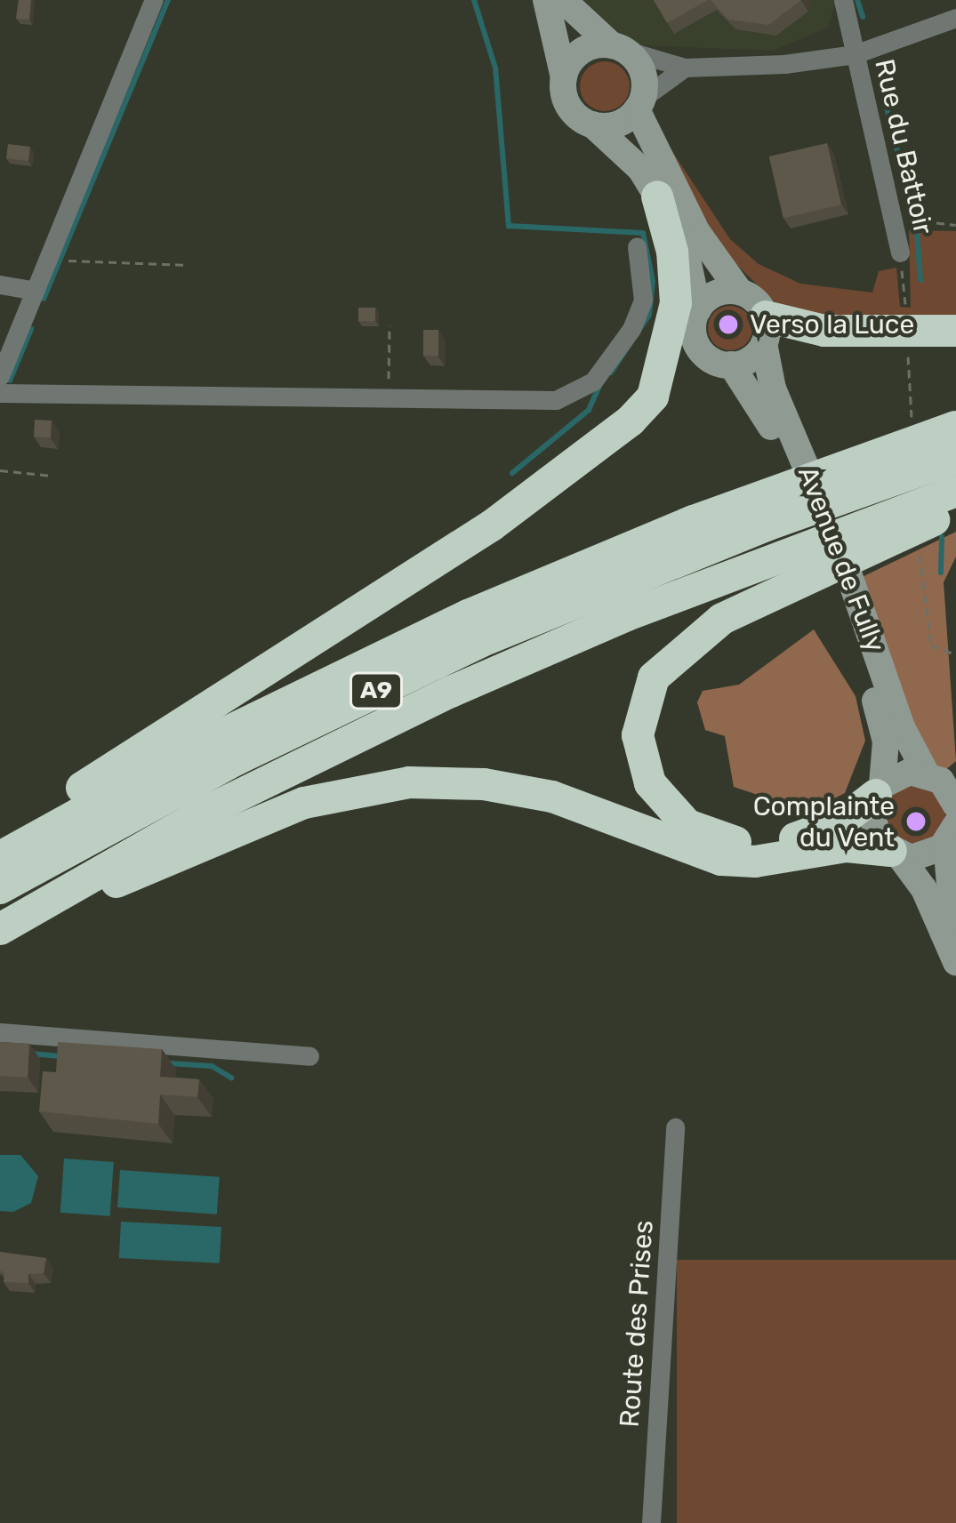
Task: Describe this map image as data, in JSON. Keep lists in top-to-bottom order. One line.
{"streets":{"highway":["A9"],"main road":["Avenue de Fully"],"street":["Rue du Battoir","Route des Prises"]},"places":["Verso la Luce","Complainte du Vent"]}
